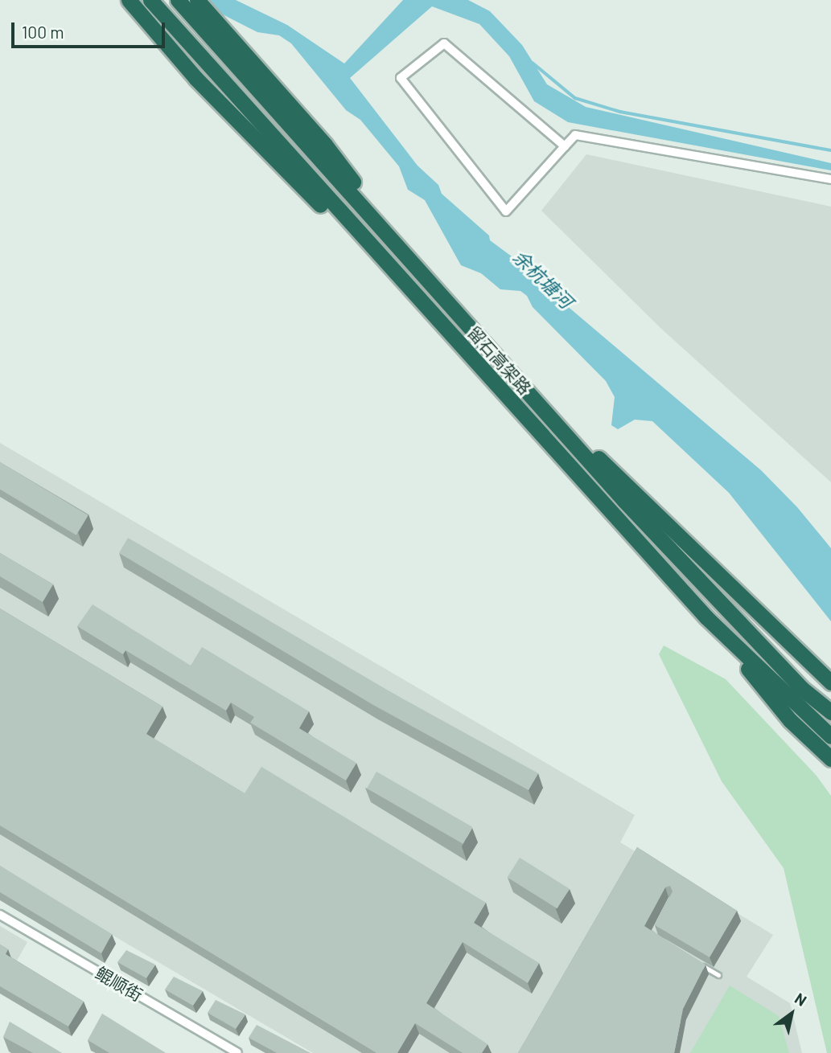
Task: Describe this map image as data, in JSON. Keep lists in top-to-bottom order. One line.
{"streets":{"highway":["留石高架路"],"street":["鲲顺街"]},"water":["余杭塘河"],"scale_bar":"100 m","north":"top right"}
